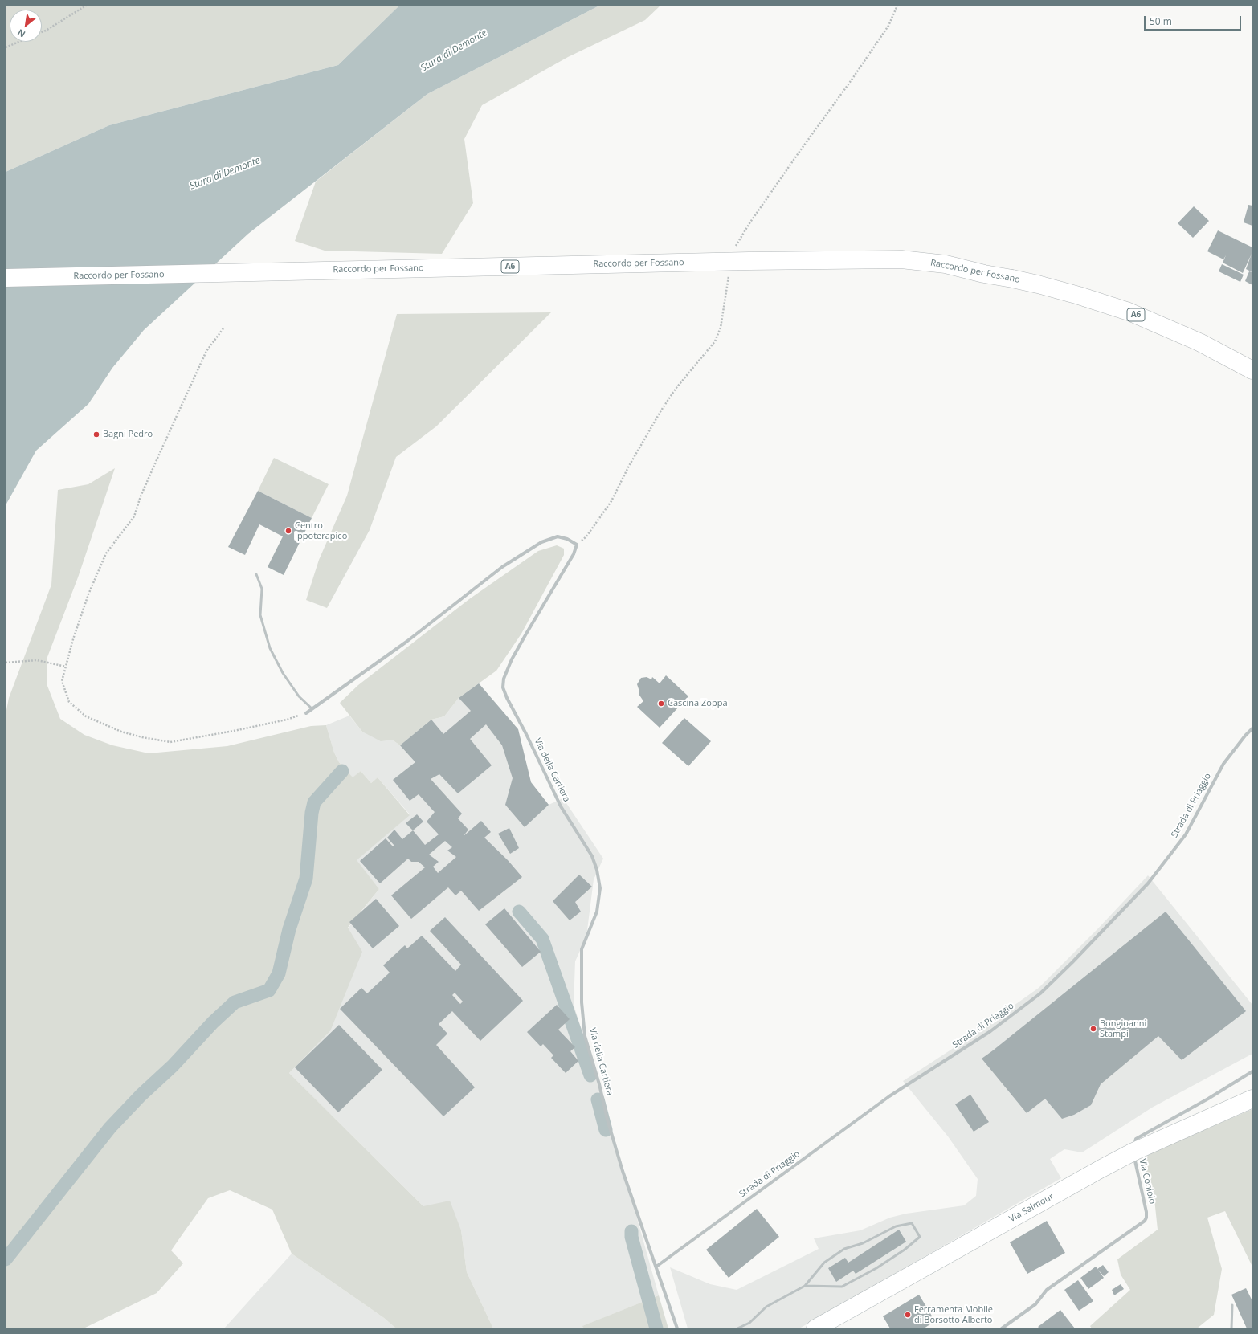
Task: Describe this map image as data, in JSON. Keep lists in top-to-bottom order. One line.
{"streets":{"main road":["Raccordo per Fossano","A6","Via Salmour"],"street":["Via della Cartiera","Strada di Priaggio","Via Coniolo"]},"crossings":[["Via della Cartiera","Strada di Priaggio"],["Via Coniolo","Via Salmour"]],"water":["Stura di Demonte"],"places":["Bagni Pedro","Centro Ippoterapico","Cascina Zoppa","Bongioanni Stampi","Ferramenta Mobile di Borsotto Alberto"],"scale_bar":"50 m","north":"bottom left"}
